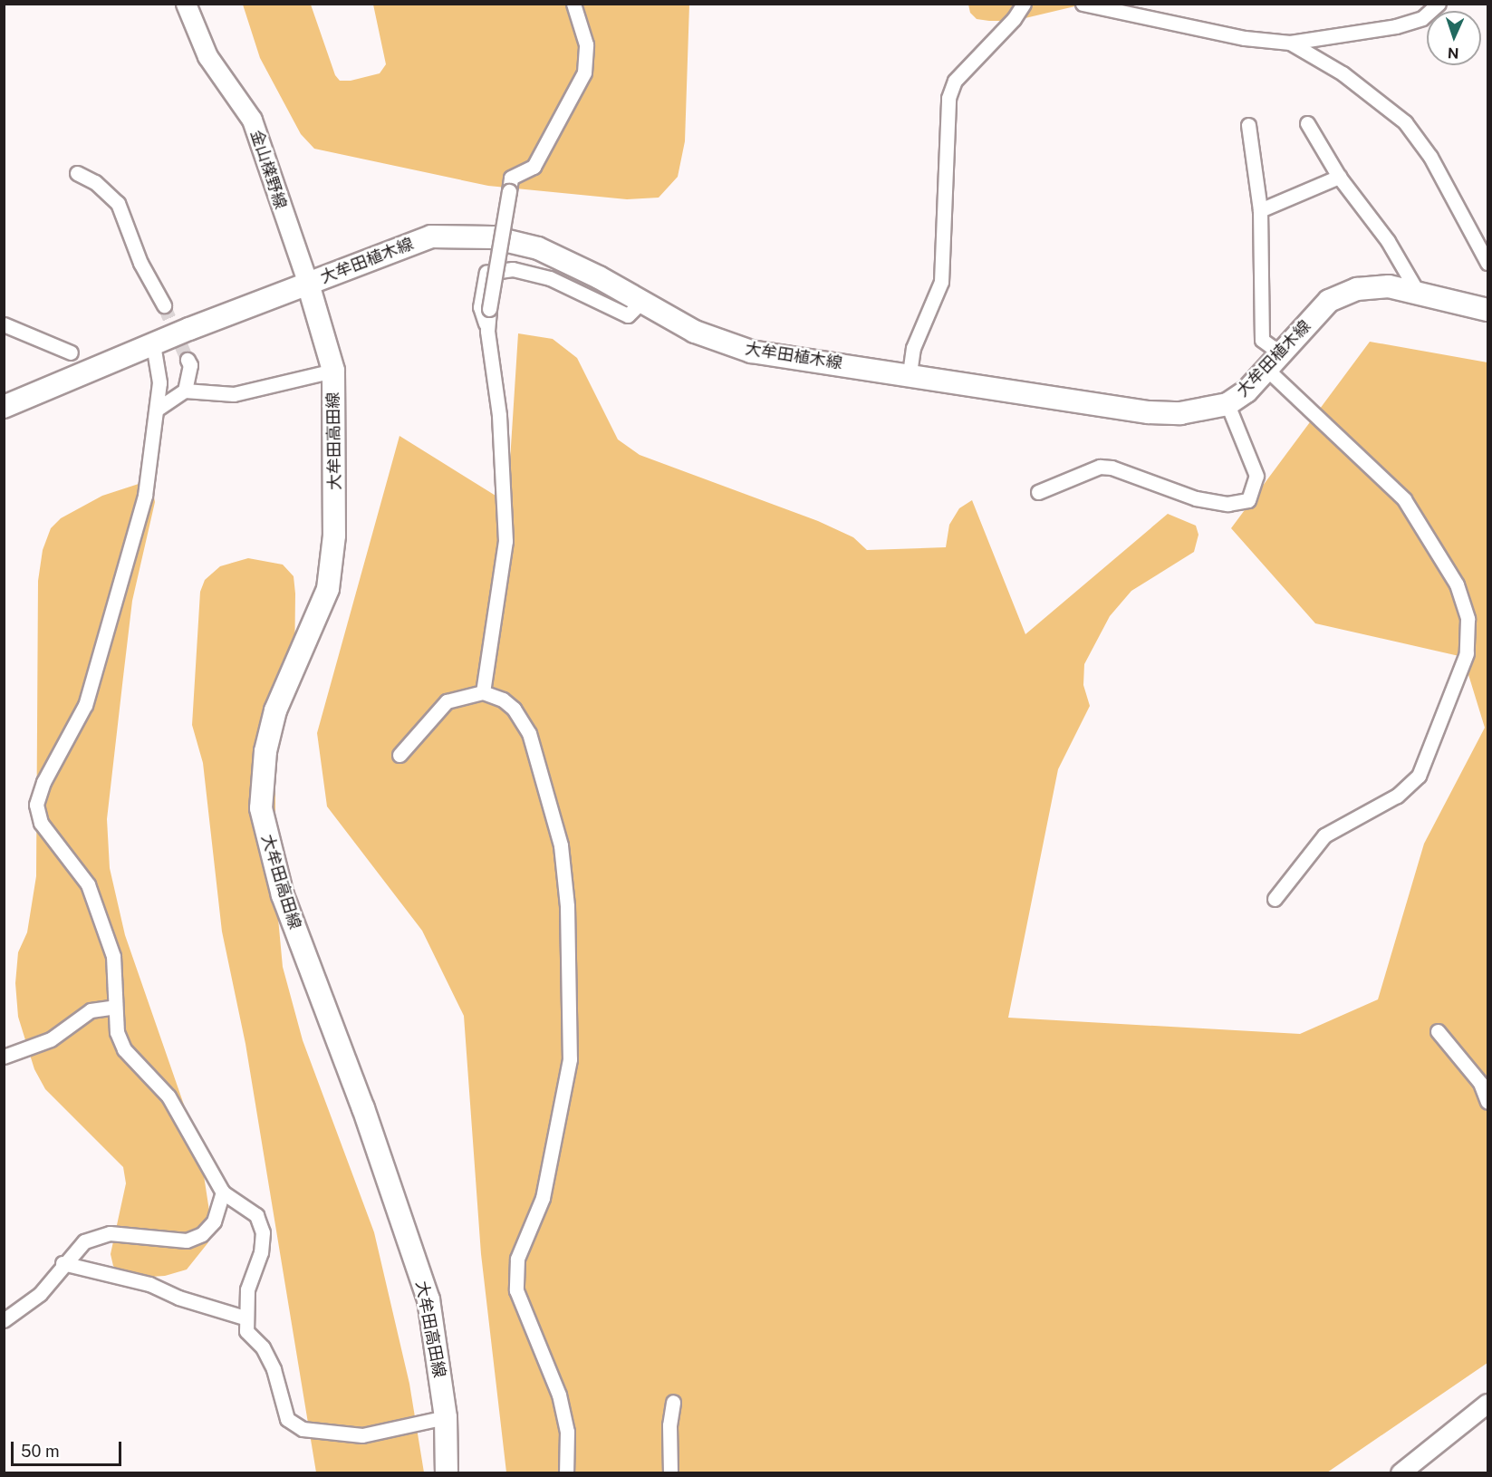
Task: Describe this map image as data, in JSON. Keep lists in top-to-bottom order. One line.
{"streets":{"main road":["金山檪野線","大牟田植木線","大牟田高田線"]},"crossings":[["金山檪野線","大牟田植木線"],["金山檪野線","大牟田高田線"],["大牟田植木線","大牟田高田線"]],"scale_bar":"50 m","north":"bottom"}
